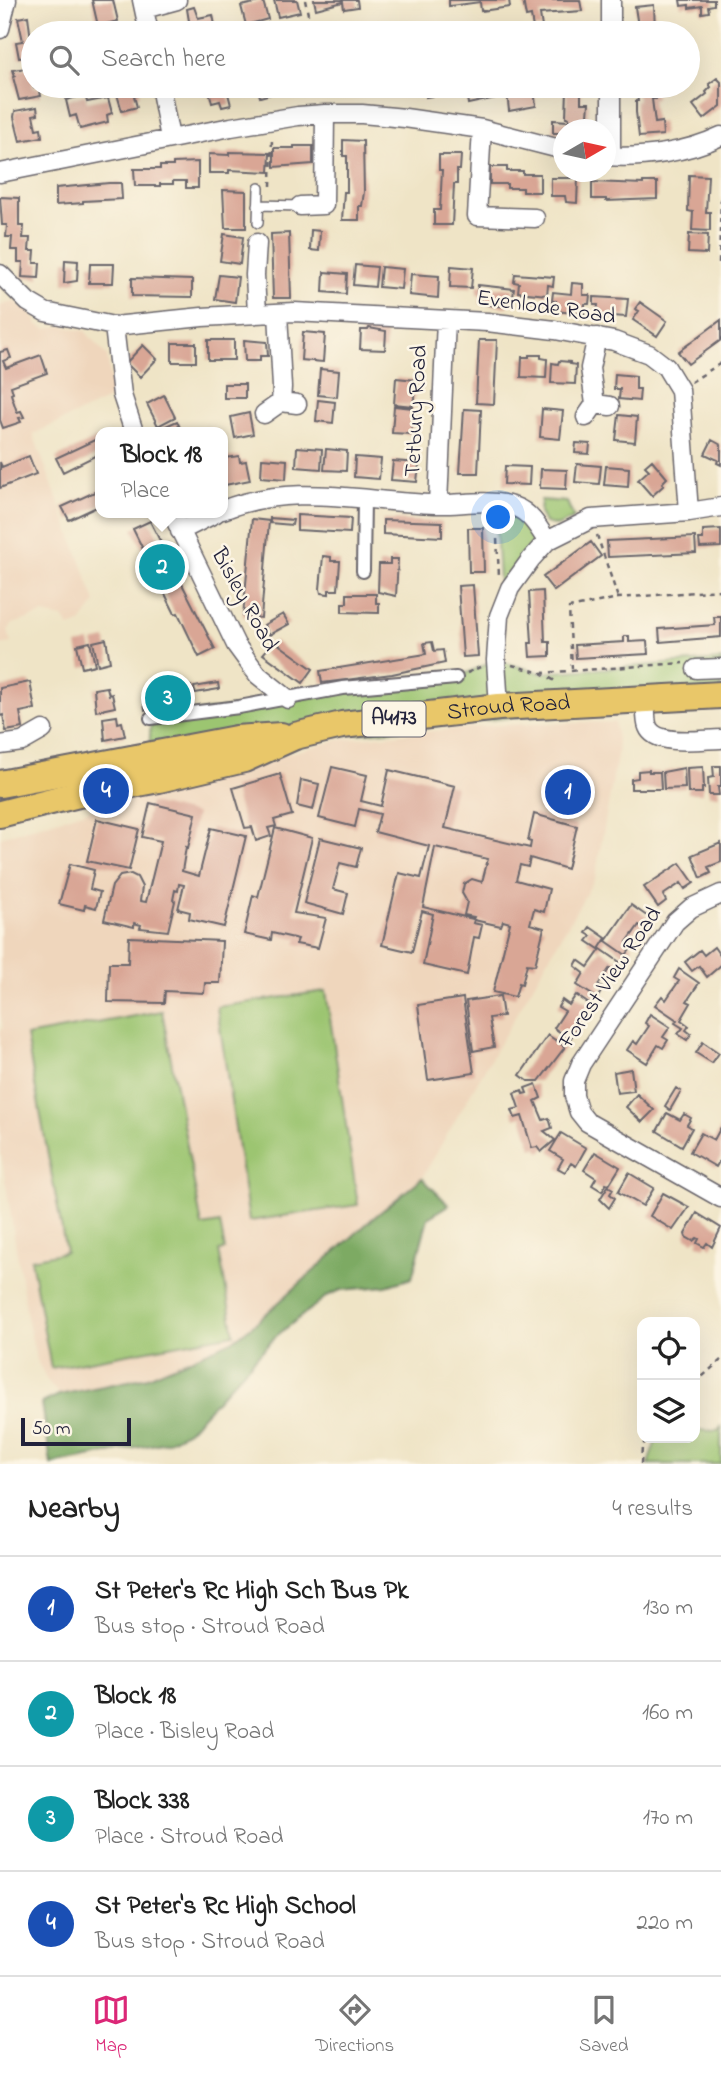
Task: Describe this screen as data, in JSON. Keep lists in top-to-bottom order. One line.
{"streets":{"main road":["Stroud Road","A4173"],"street":["Evenlode Road","Tetbury Road","Bisley Road","Forest View Road"]},"crossings":[["Evenlode Road","Tetbury Road"],["Bisley Road","Stroud Road"]],"scale_bar":"50 m","north":"right","page":{"search":"Search here","popup":["Block 18","Place"],"pins":["2","3","4","1"],"scale":"50 m","heading":["Nearby","4 results"],"list":[{"mark":"1","name":"St Peter's Rc High Sch Bus Pk","note":"Bus stop · Stroud Road","value":"130 m"},{"mark":"2","name":"Block 18","note":"Place · Bisley Road","value":"160 m"},{"mark":"3","name":"Block 338","note":"Place · Stroud Road","value":"170 m"},{"mark":"4","name":"St Peter's Rc High School","note":"Bus stop · Stroud Road","value":"220 m"}],"nav":["Map","Directions","Saved"]}}
